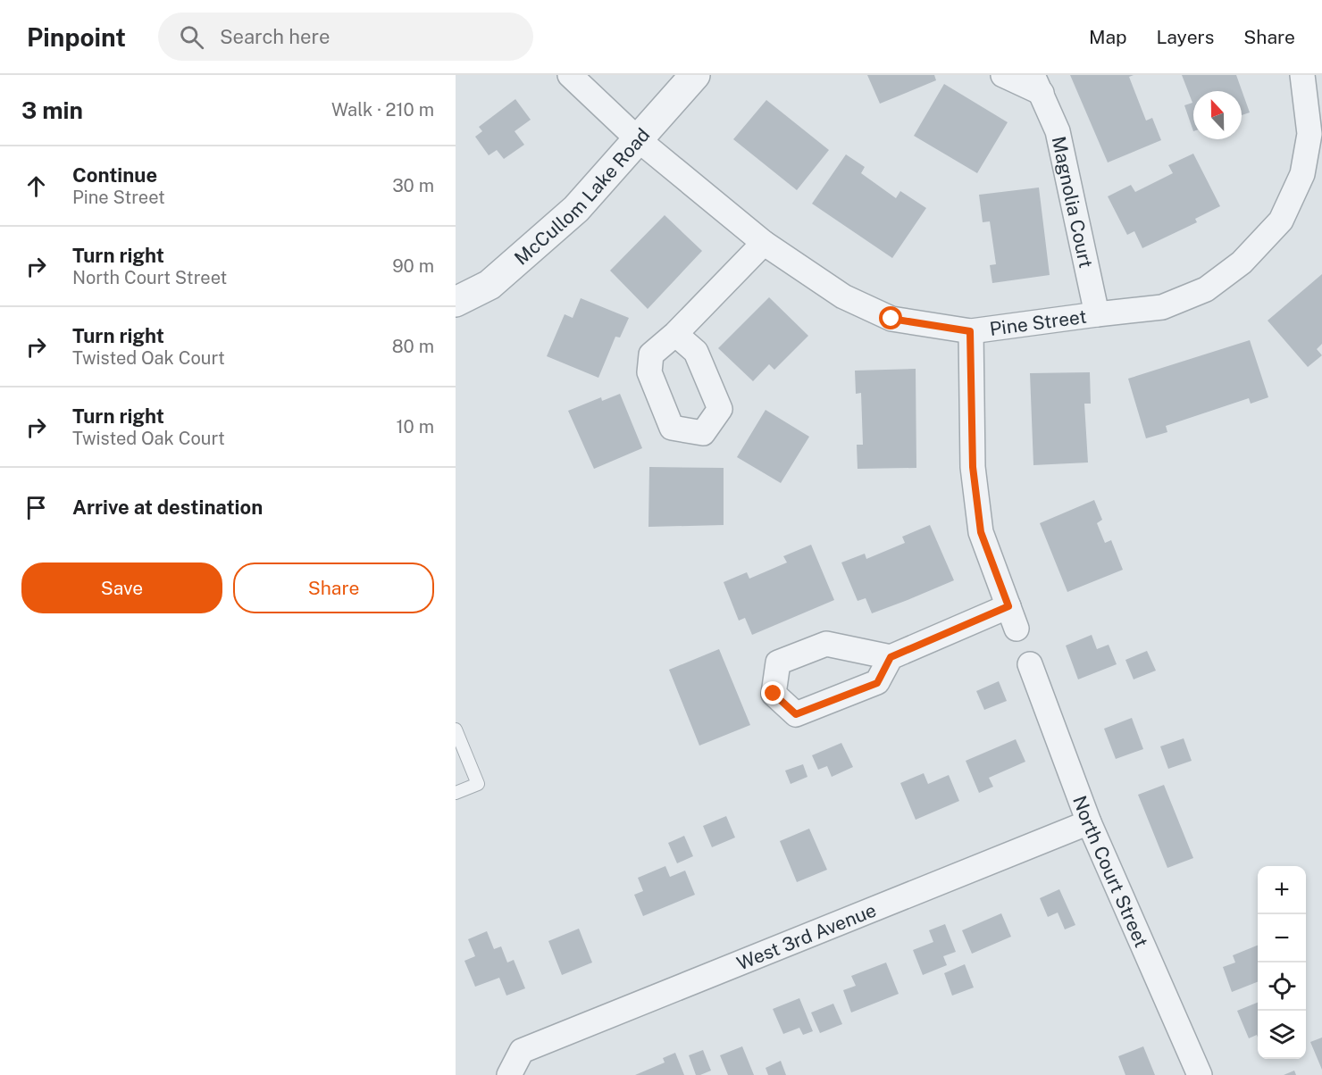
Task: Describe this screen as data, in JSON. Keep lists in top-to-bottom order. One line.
{"streets":{"street":["McCullom Lake Road","Magnolia Court","Pine Street","North Court Street","West 3rd Avenue"]},"crossings":[["McCullom Lake Road","Pine Street"],["Magnolia Court","Pine Street"],["North Court Street","West 3rd Avenue"]],"north":"top","page":{"header":"Pinpoint","search":"Search here","nav":["Map","Layers","Share"],"heading":["3 min","Walk · 210 m"],"list":[["Continue","Pine Street","30 m"],["Turn right","North Court Street","90 m"],["Turn right","Twisted Oak Court","80 m"],["Turn right","Twisted Oak Court","10 m"],"Arrive at destination"],"buttons":["Save","Share"],"map_buttons":["+","−"]}}
